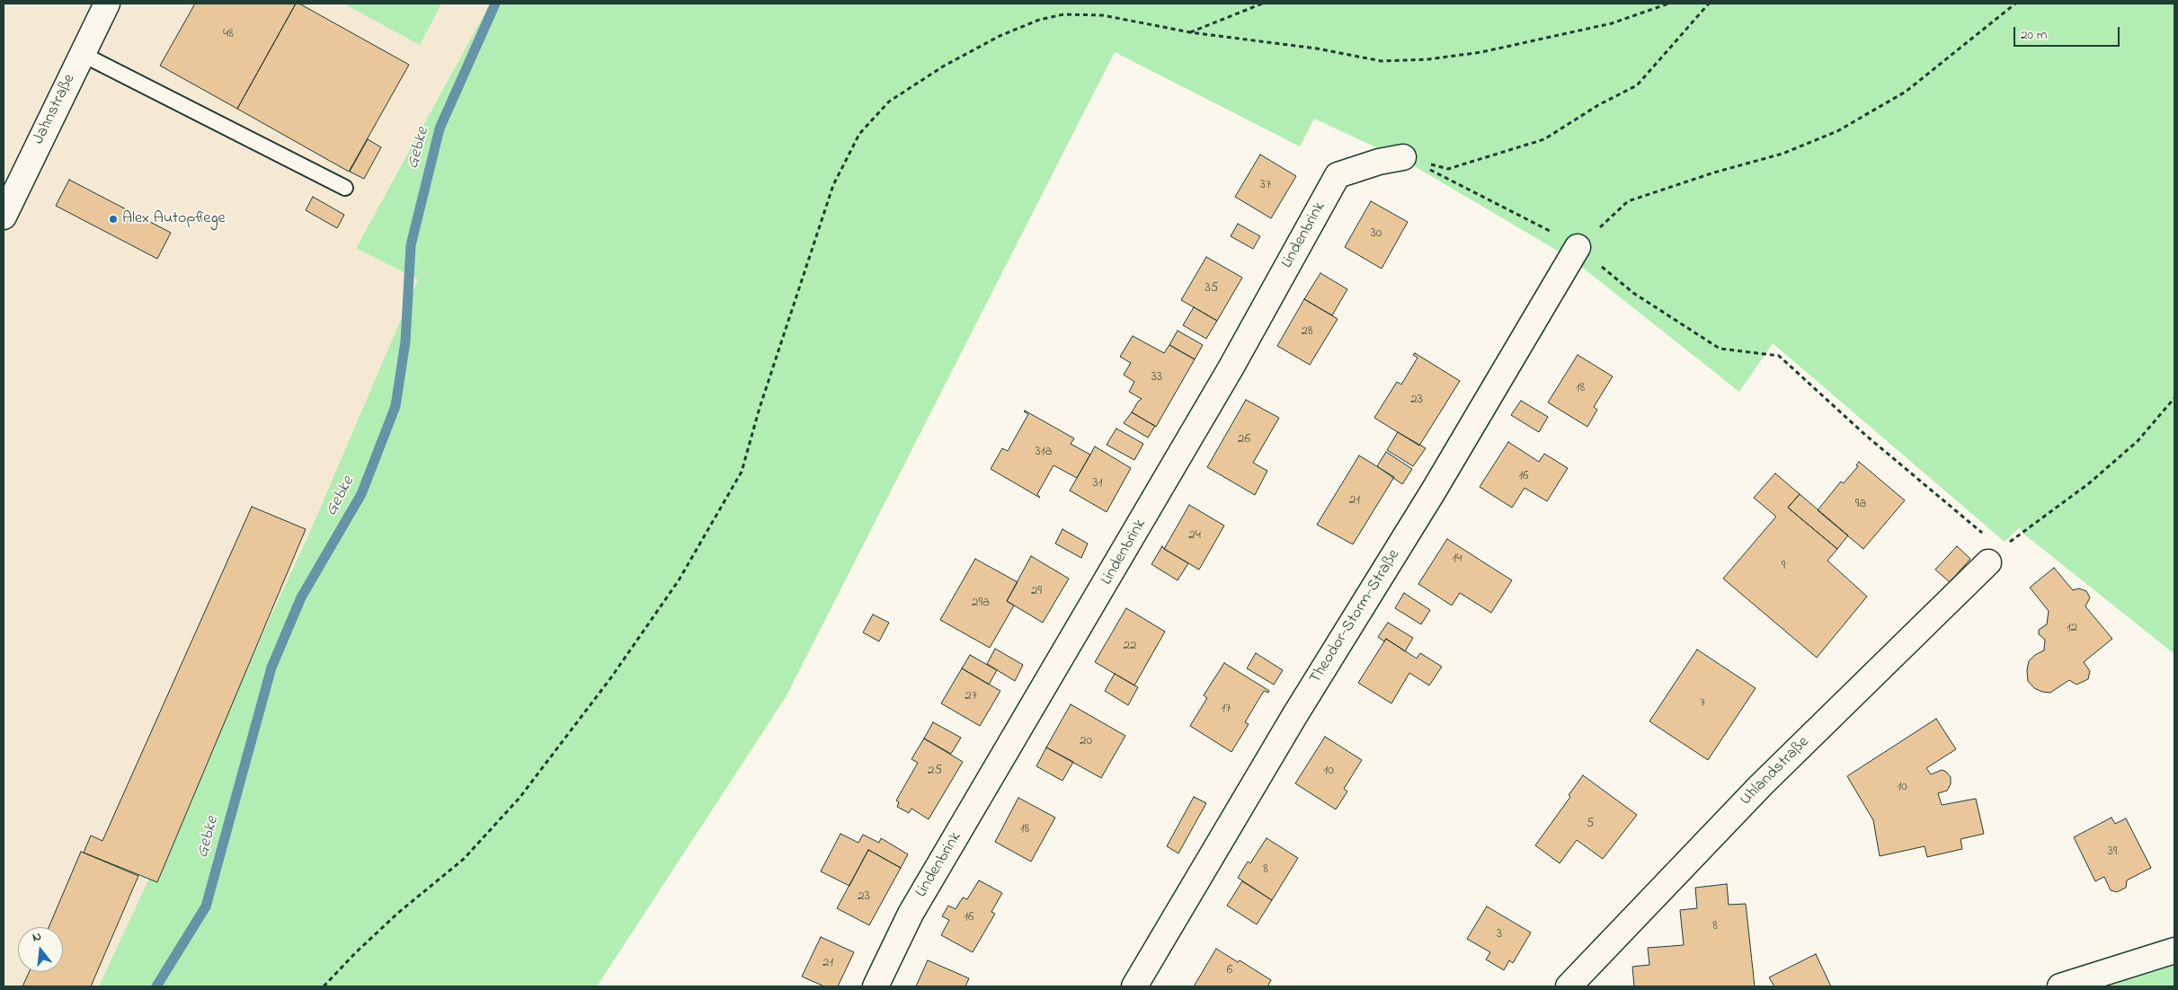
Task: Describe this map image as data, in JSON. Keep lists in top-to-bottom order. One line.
{"streets":{"street":["Jahnstraße","Lindenbrink","Theodor-Storm-Straße","Uhlandstraße"]},"water":["Gebke"],"places":["Alex Autopflege"],"house_numbers":["48","37","30","35","28","33","18","23","26","31a","16","31","21","9a","24","14","9","29","29a","12","22","27","7","17","20","25","10","10","5","18","39","8","23","16","8","3","21","6"],"scale_bar":"20 m","north":"top"}
